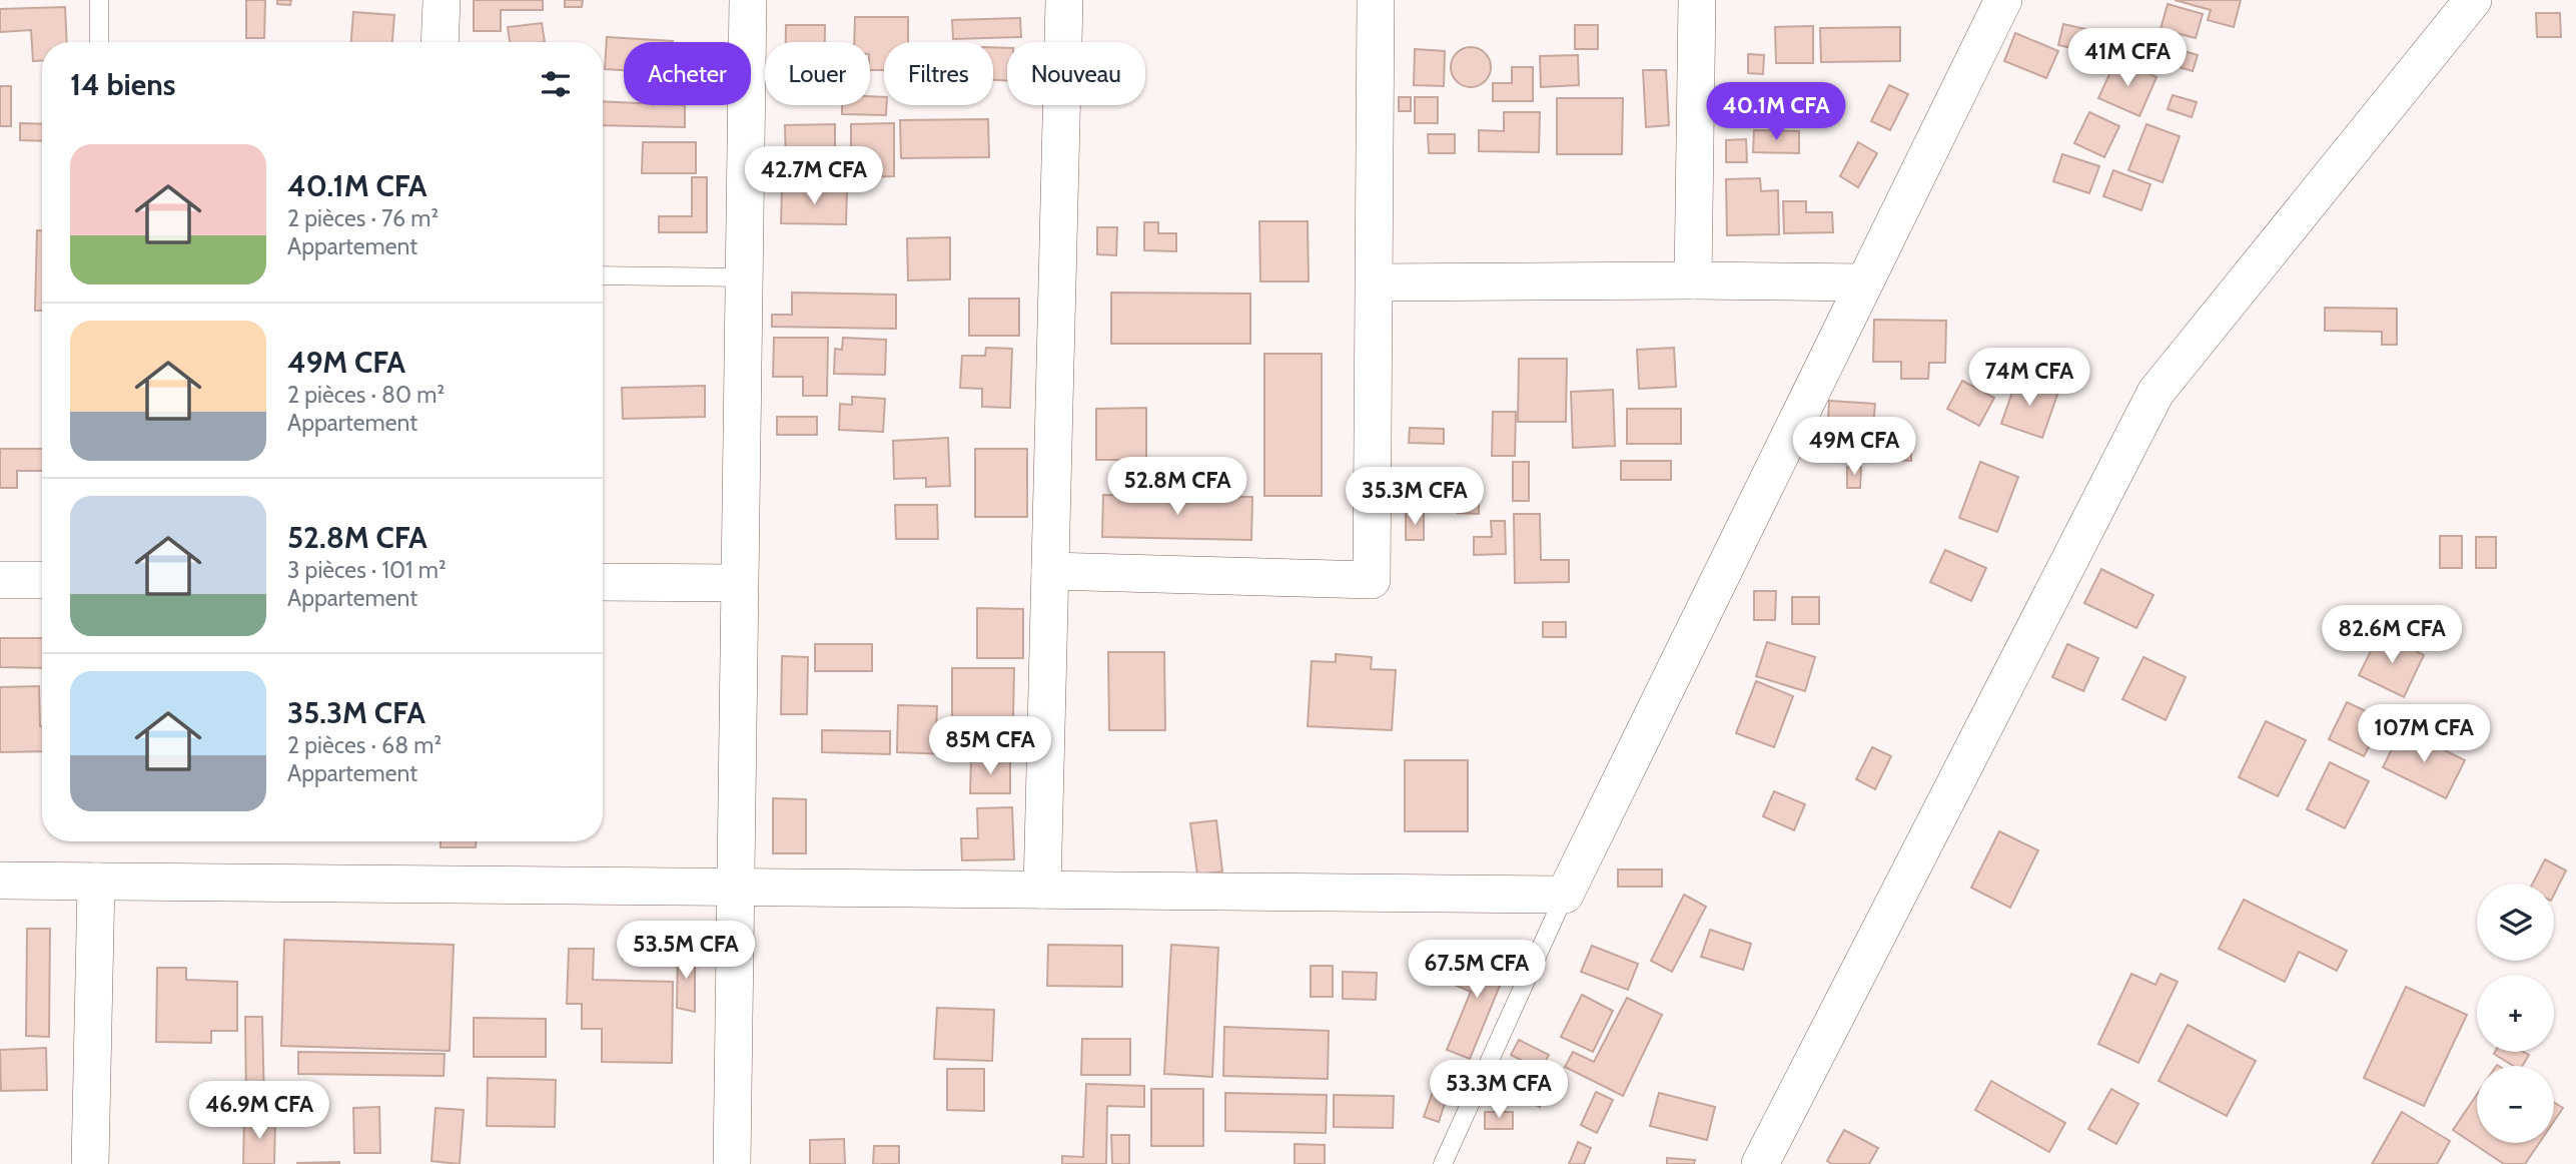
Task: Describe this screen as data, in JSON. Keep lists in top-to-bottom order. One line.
{"page":{"price":["41M CFA","40.1M CFA","42.7M CFA","74M CFA","49M CFA","52.8M CFA","35.3M CFA","82.6M CFA","107M CFA","85M CFA","53.5M CFA","67.5M CFA","53.3M CFA","46.9M CFA"],"chip":["Acheter","Louer","Filtres","Nouveau"],"heading":"14 biens","list":[{"name":"40.1M CFA","note":"2 pièces · 76 m² · Appartement"},{"name":"49M CFA","note":"2 pièces · 80 m² · Appartement"},{"name":"52.8M CFA","note":"3 pièces · 101 m² · Appartement"},{"name":"35.3M CFA","note":"2 pièces · 68 m² · Appartement"}],"map_buttons":["+","−"]}}
